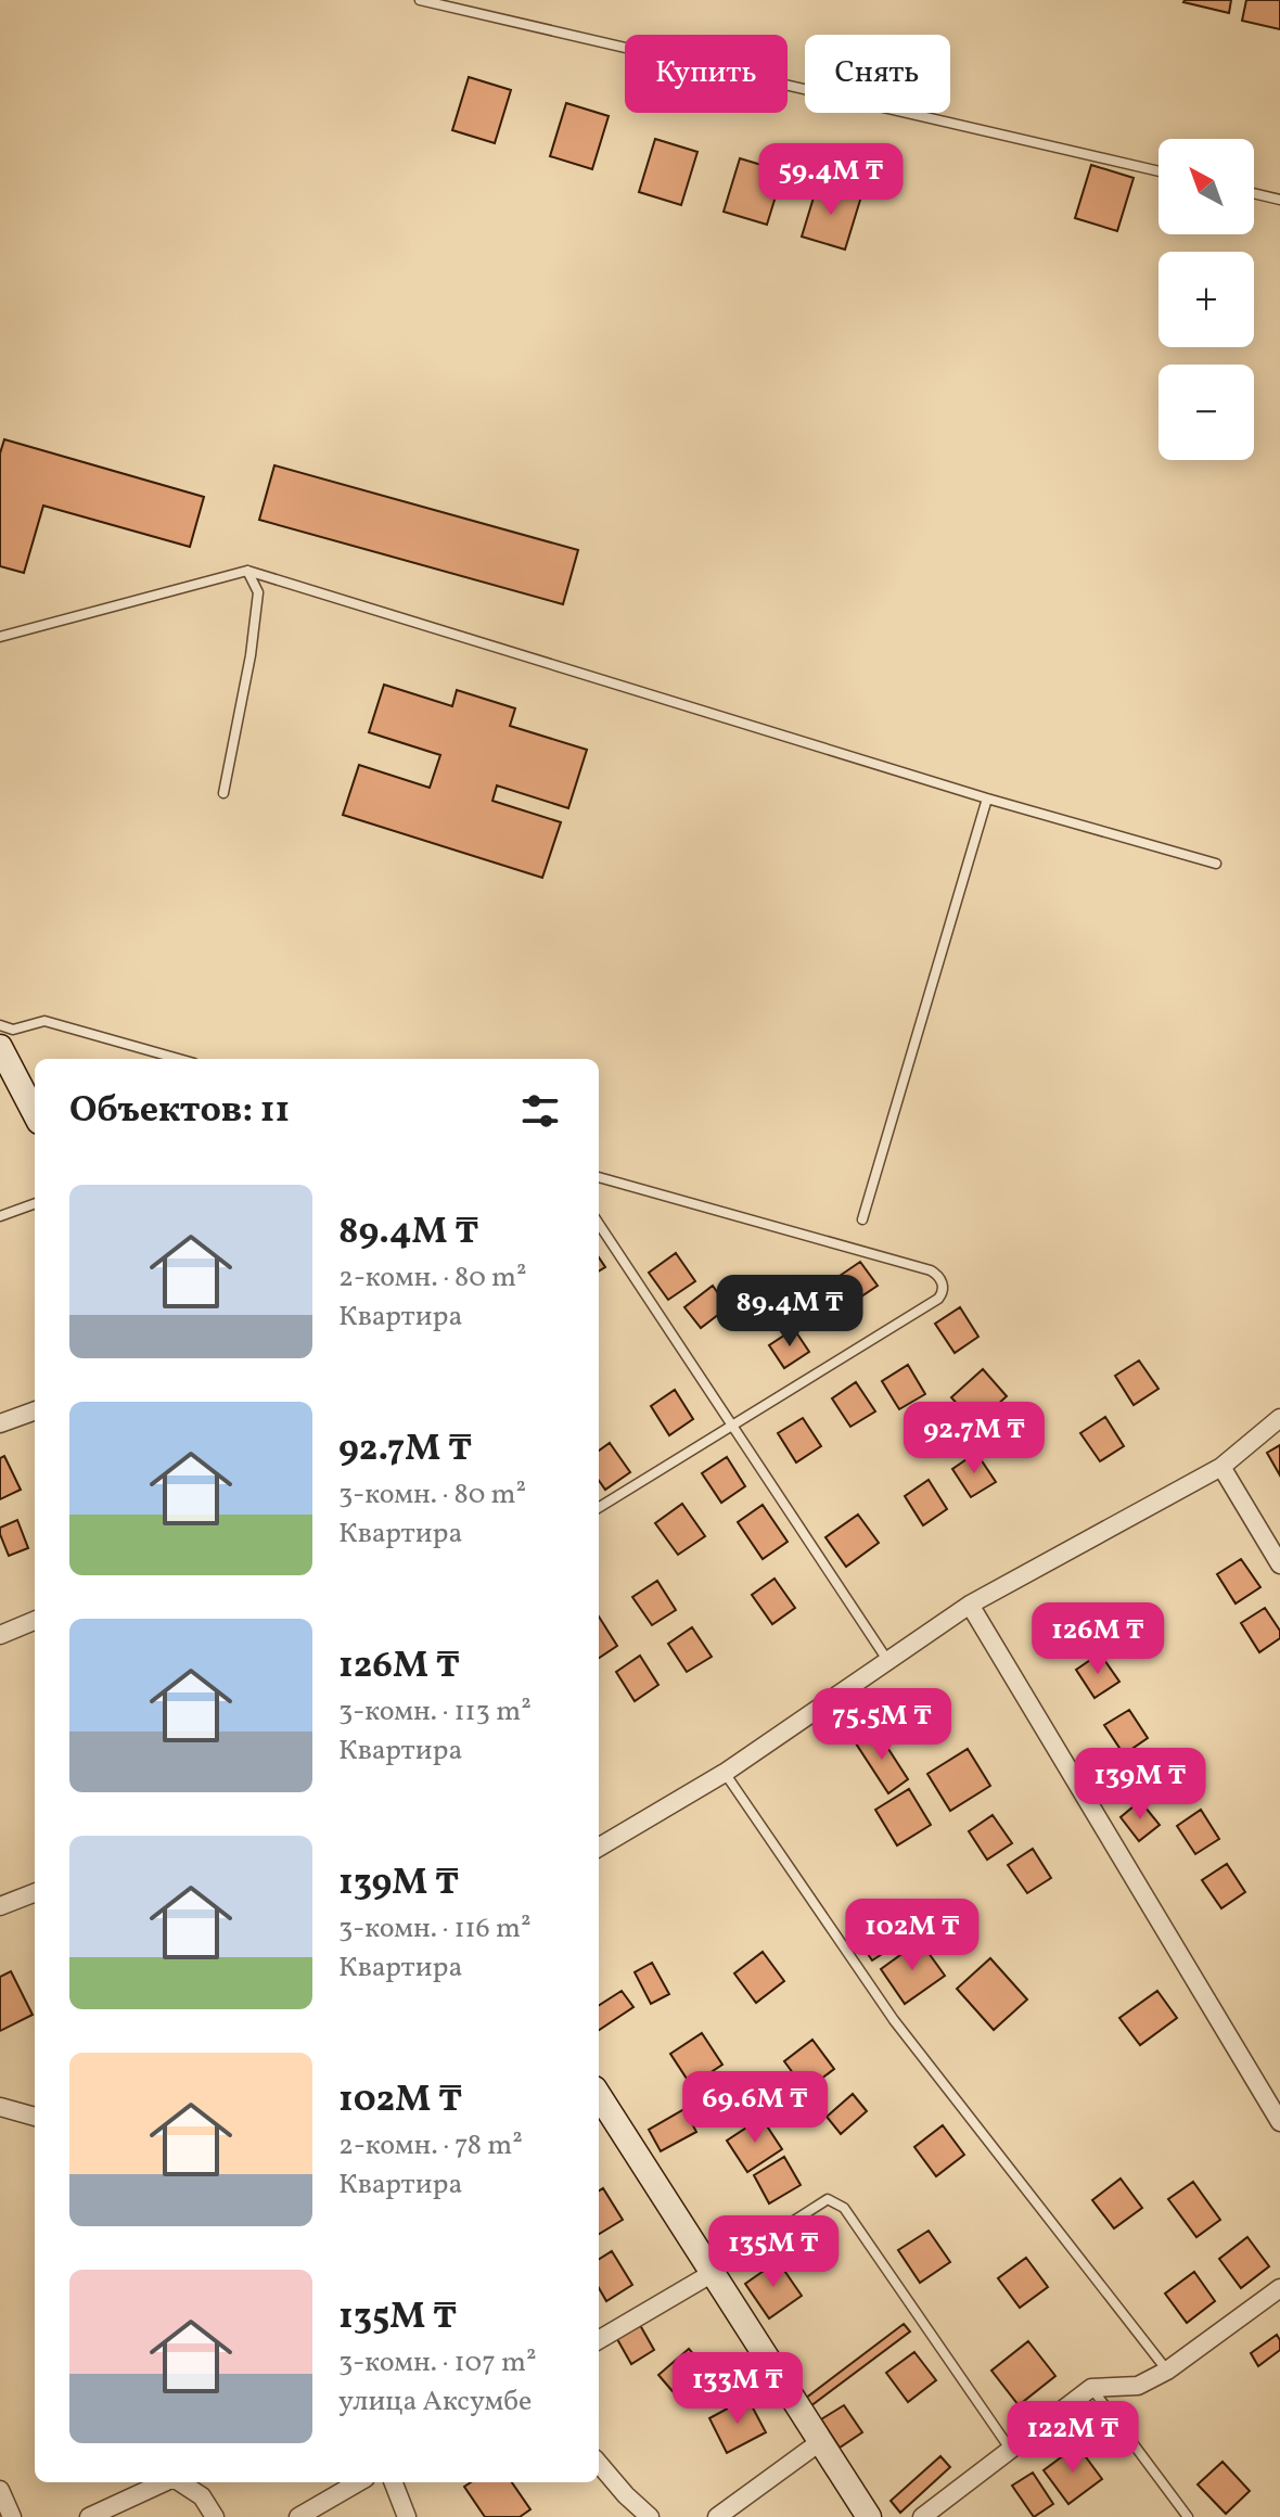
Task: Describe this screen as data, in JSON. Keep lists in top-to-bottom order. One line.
{"north":"top left","page":{"chip":["Купить","Снять"],"map_buttons":["+","−"],"price":["59.4M ₸","89.4M ₸","92.7M ₸","126M ₸","75.5M ₸","139M ₸","102M ₸","69.6M ₸","135M ₸","133M ₸","122M ₸"],"heading":"Объектов: 11","list":[{"name":"89.4M ₸","note":"2-комн. · 80 m² · Квартира"},{"name":"92.7M ₸","note":"3-комн. · 80 m² · Квартира"},{"name":"126M ₸","note":"3-комн. · 113 m² · Квартира"},{"name":"139M ₸","note":"3-комн. · 116 m² · Квартира"},{"name":"102M ₸","note":"2-комн. · 78 m² · Квартира"},{"name":"135M ₸","note":"3-комн. · 107 m² · улица Аксумбе"}]}}
